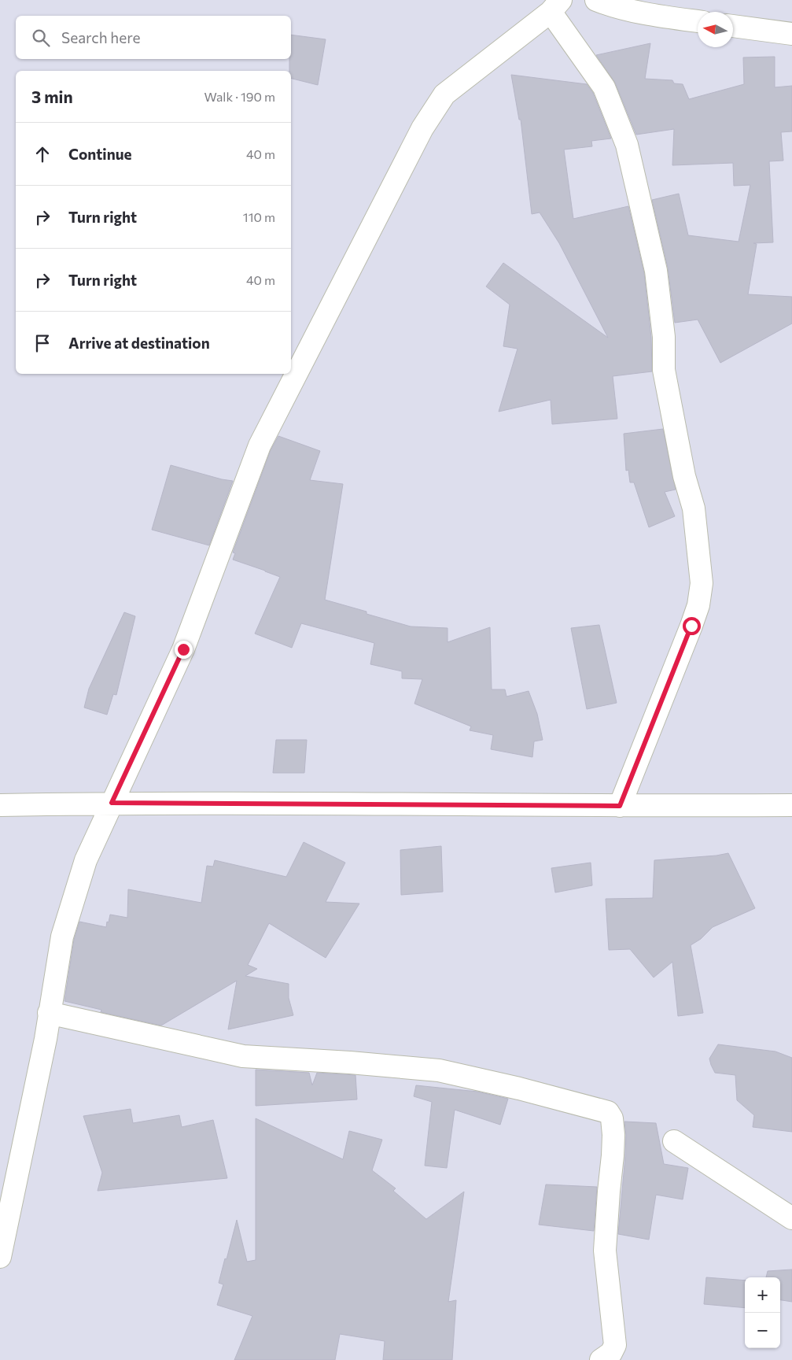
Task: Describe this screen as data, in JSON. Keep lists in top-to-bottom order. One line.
{"north":"left","page":{"search":"Search here","heading":["3 min","Walk · 190 m"],"list":[["Continue","40 m"],["Turn right","110 m"],["Turn right","40 m"],"Arrive at destination"],"map_buttons":["+","−"]}}
